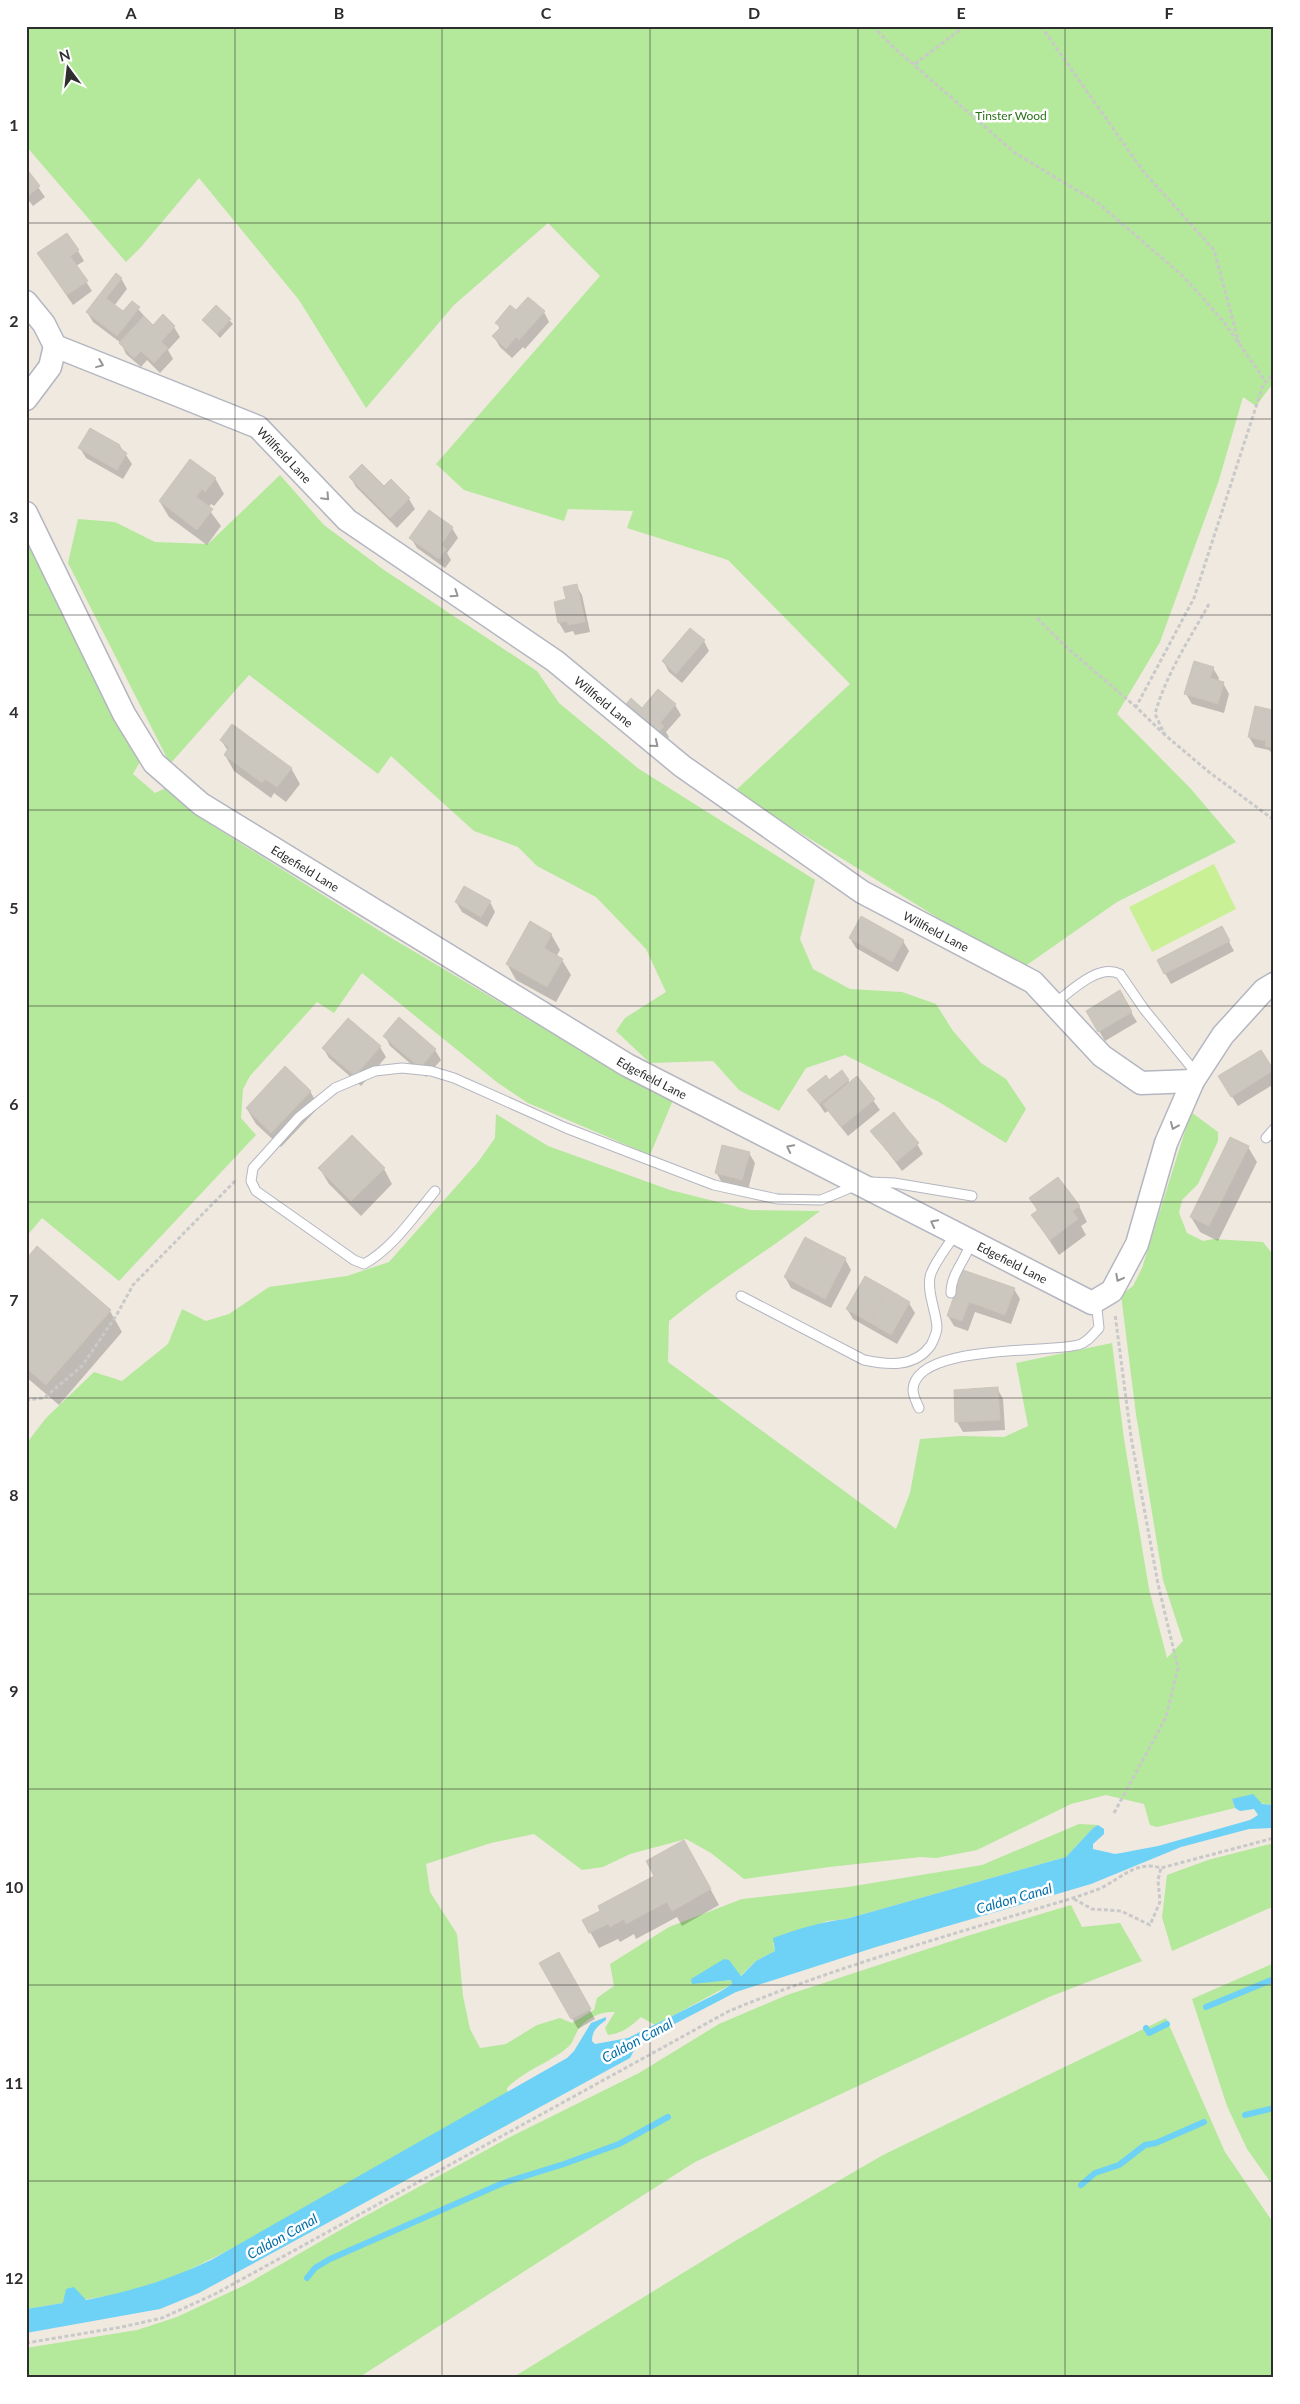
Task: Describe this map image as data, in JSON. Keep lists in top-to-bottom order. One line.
{"streets":{"street":["Willfield Lane","Edgefield Lane"]},"one_way":["Willfield Lane","Edgefield Lane"],"water":["Caldon Canal"],"parks":["Tinster Wood"],"north":"top","grid":{"columns":["A","B","C","D","E","F"],"rows":["1","2","3","4","5","6","7","8","9","10","11","12"]}}
